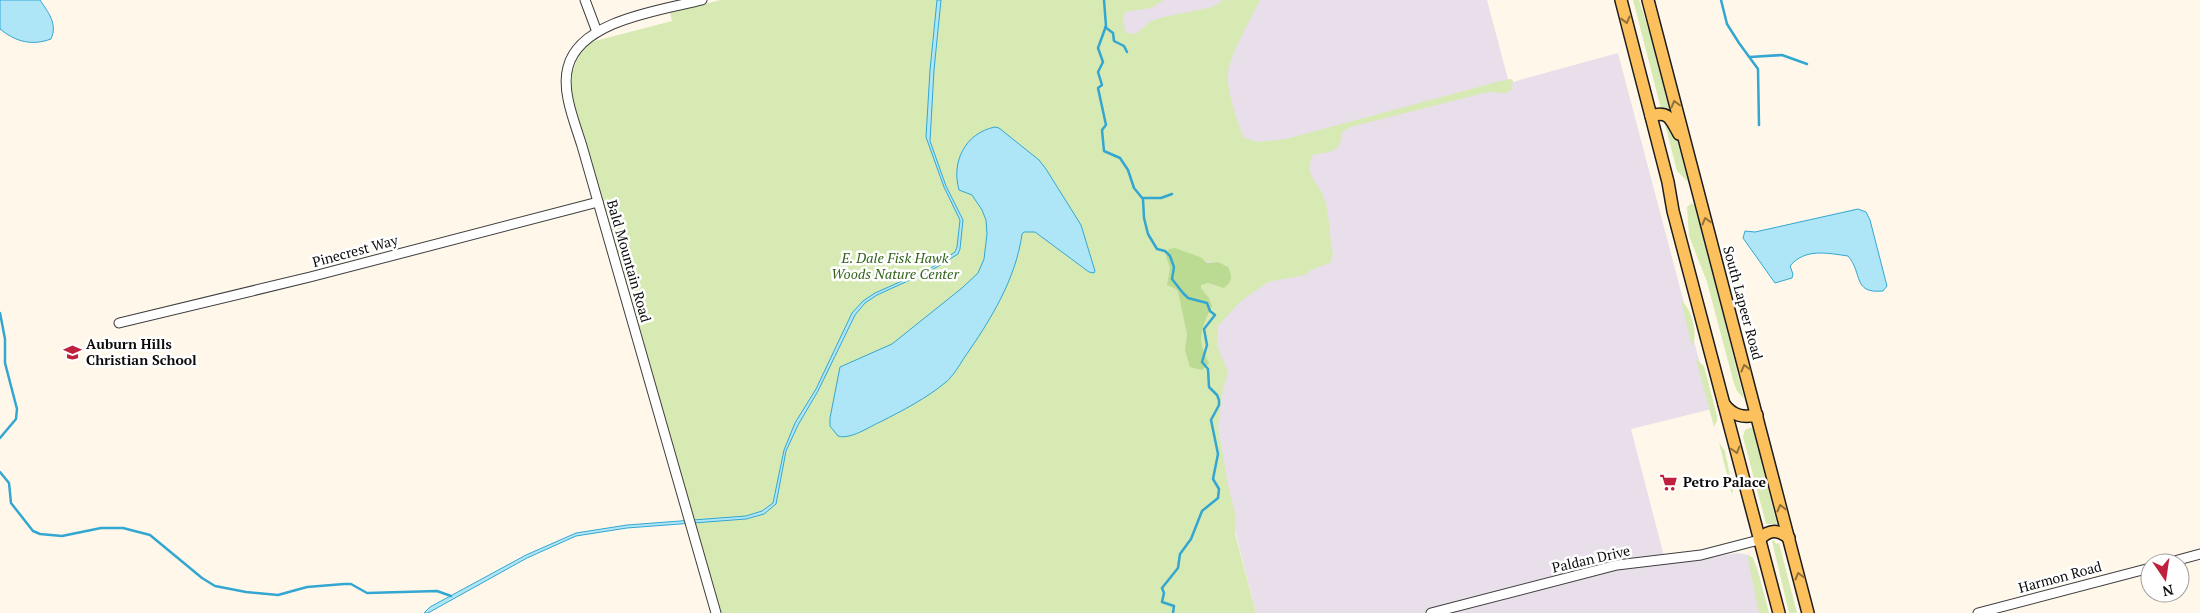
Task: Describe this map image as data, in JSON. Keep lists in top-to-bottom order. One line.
{"streets":{"main road":["South Lapeer Road"],"street":["Pinecrest Way","Bald Mountain Road","Paldan Drive","Harmon Road"]},"crossings":[["Pinecrest Way","Bald Mountain Road"]],"parks":["E. Dale Fisk Hawk Woods Nature Center"],"places":{"school or university":["Auburn Hills Christian School"],"supermarket":["Petro Palace"]},"north":"bottom"}
